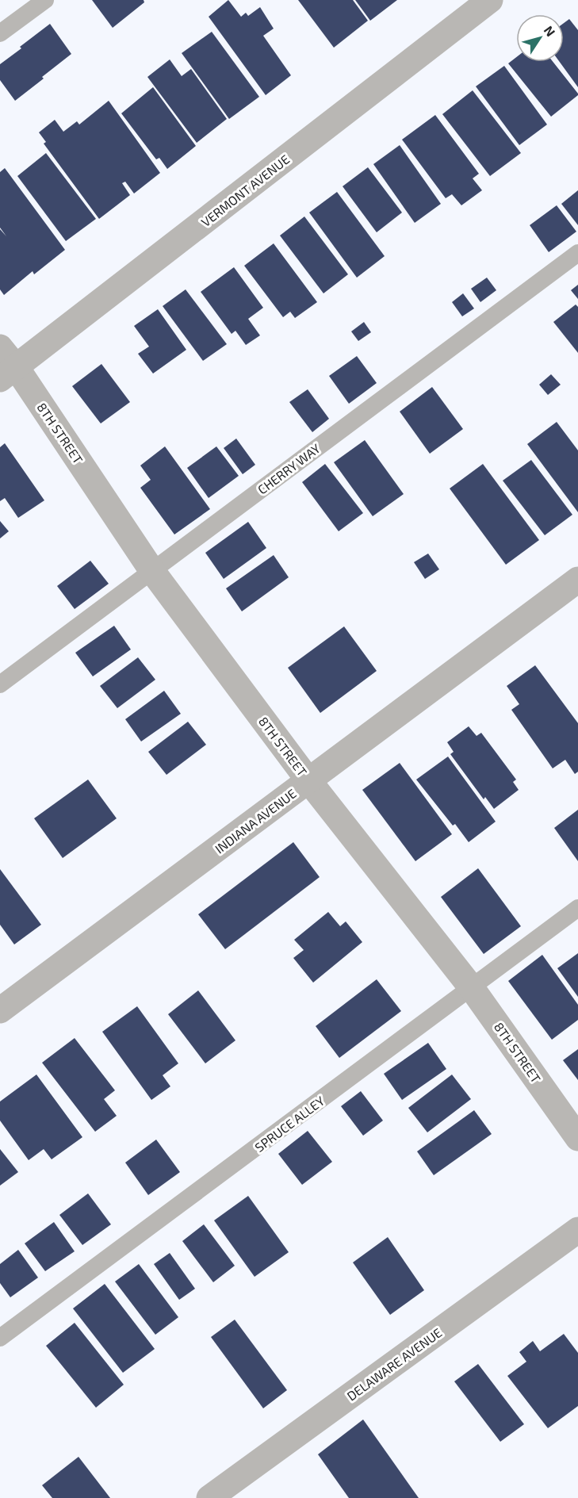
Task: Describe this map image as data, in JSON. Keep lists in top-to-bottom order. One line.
{"streets":{"street":["VERMONT AVENUE","8TH STREET","INDIANA AVENUE","DELAWARE AVENUE"],"lane":["CHERRY WAY","SPRUCE ALLEY"]},"crossings":[["VERMONT AVENUE","8TH STREET"],["8TH STREET","CHERRY WAY"],["8TH STREET","INDIANA AVENUE"],["8TH STREET","SPRUCE ALLEY"]],"north":"top right"}
